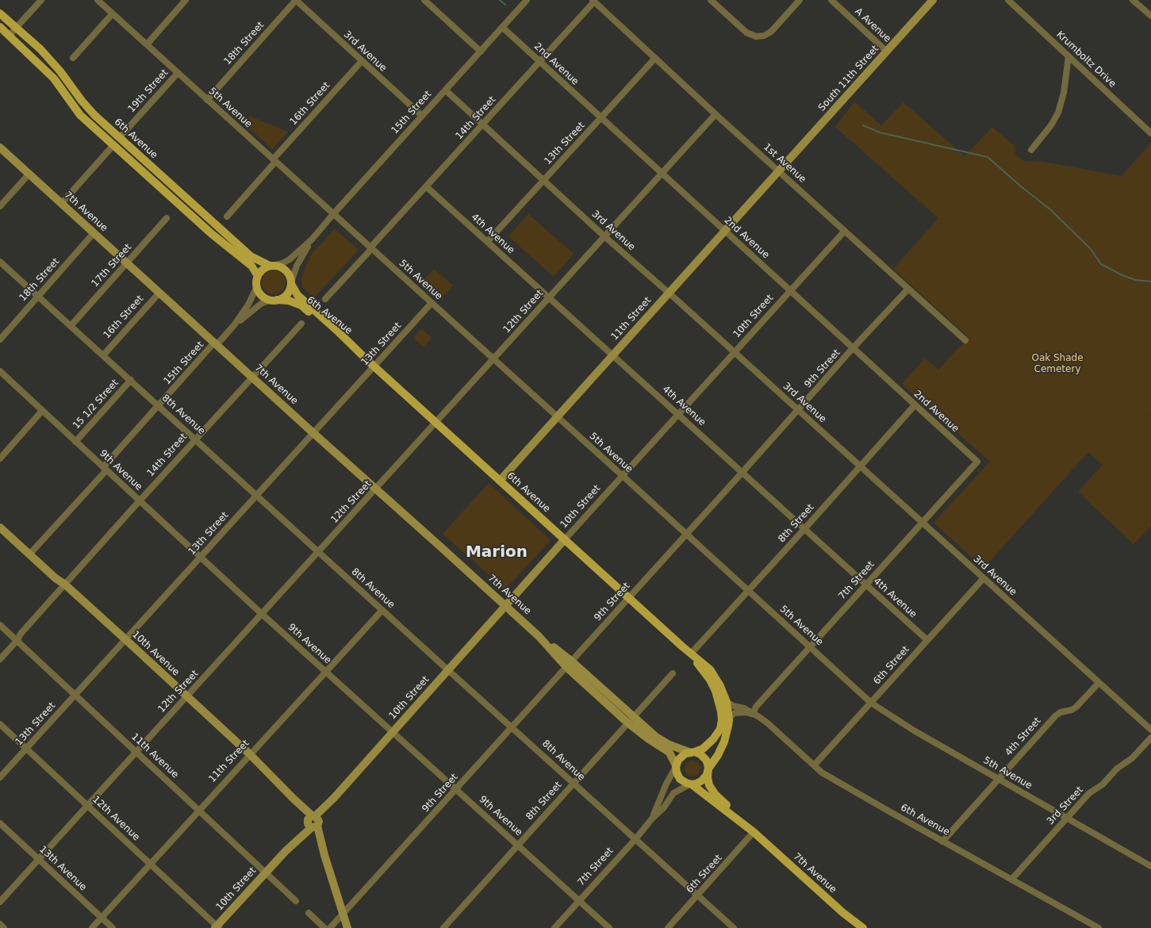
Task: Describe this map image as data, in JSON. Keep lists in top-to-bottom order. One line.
{"streets":{"main road":["6th Avenue","7th Avenue"],"street":["A Avenue","18th Street","3rd Avenue","Krumboltz Drive","2nd Avenue","South 11th Street","19th Street","16th Street","5th Avenue","15th Street","14th Street","13th Street","1st Avenue","4th Avenue","17th Street","12th Street","10th Street","11th Street","9th Street","15 1/2 Street","8th Avenue","9th Avenue","8th Street","7th Street","10th Avenue","6th Street","4th Street","11th Avenue","3rd Street","12th Avenue","13th Avenue"]},"crossings":[["A Avenue","South 11th Street"],["18th Street","3rd Avenue"],["18th Street","5th Avenue"],["18th Street","7th Avenue"],["18th Street","8th Avenue"],["3rd Avenue","16th Street"],["3rd Avenue","15th Street"],["3rd Avenue","14th Street"],["3rd Avenue","13th Street"],["3rd Avenue","12th Street"],["3rd Avenue","10th Street"],["3rd Avenue","11th Street"],["3rd Avenue","9th Street"],["3rd Avenue","8th Street"],["3rd Avenue","7th Street"],["3rd Avenue","6th Street"],["3rd Avenue","4th Street"],["2nd Avenue","15th Street"],["2nd Avenue","14th Street"],["2nd Avenue","13th Street"],["2nd Avenue","12th Street"],["2nd Avenue","10th Street"],["2nd Avenue","11th Street"],["2nd Avenue","9th Street"],["2nd Avenue","8th Street"],["2nd Avenue","7th Street"],["South 11th Street","1st Avenue"],["South 11th Street","11th Street"],["19th Street","5th Avenue"],["19th Street","6th Avenue"],["16th Street","5th Avenue"],["16th Street","7th Avenue"],["16th Street","8th Avenue"],["5th Avenue","15th Street"],["5th Avenue","14th Street"],["5th Avenue","13th Street"],["5th Avenue","12th Street"],["5th Avenue","10th Street"],["5th Avenue","11th Street"],["5th Avenue","9th Street"],["5th Avenue","8th Street"],["5th Avenue","7th Street"],["5th Avenue","6th Street"],["5th Avenue","4th Street"],["5th Avenue","3rd Street"],["15th Street","6th Avenue"],["15th Street","7th Avenue"],["15th Street","8th Avenue"],["15th Street","9th Avenue"],["15th Street","10th Avenue"],["14th Street","1st Avenue"],["14th Street","7th Avenue"],["14th Street","4th Avenue"],["14th Street","8th Avenue"],["14th Street","9th Avenue"],["14th Street","10th Avenue"],["14th Street","11th Avenue"],["6th Avenue","13th Street"],["6th Avenue","7th Avenue"],["6th Avenue","12th Street"],["6th Avenue","10th Street"],["6th Avenue","11th Street"],["6th Avenue","9th Street"],["6th Avenue","8th Street"],["6th Avenue","7th Street"],["6th Avenue","6th Street"],["6th Avenue","4th Street"],["6th Avenue","3rd Street"],["13th Street","1st Avenue"],["13th Street","7th Avenue"],["13th Street","4th Avenue"],["13th Street","8th Avenue"],["13th Street","9th Avenue"],["13th Street","10th Avenue"],["13th Street","11th Avenue"],["13th Street","12th Avenue"],["1st Avenue","12th Street"],["1st Avenue","10th Street"],["1st Avenue","11th Street"],["1st Avenue","9th Street"],["7th Avenue","17th Street"],["7th Avenue","12th Street"],["7th Avenue","10th Street"],["7th Avenue","9th Street"],["7th Avenue","8th Street"],["7th Avenue","7th Street"],["7th Avenue","6th Street"],["4th Avenue","12th Street"],["4th Avenue","10th Street"],["4th Avenue","11th Street"],["4th Avenue","9th Street"],["4th Avenue","8th Street"],["4th Avenue","7th Street"],["4th Avenue","6th Street"],["17th Street","8th Avenue"],["12th Street","8th Avenue"],["12th Street","9th Avenue"],["12th Street","10th Avenue"],["12th Street","11th Avenue"],["12th Street","12th Avenue"],["12th Street","13th Avenue"],["10th Street","8th Avenue"],["10th Street","9th Avenue"],["10th Street","10th Avenue"],["10th Street","11th Avenue"],["10th Street","12th Avenue"],["11th Street","8th Avenue"],["11th Street","9th Avenue"],["11th Street","10th Avenue"],["11th Street","11th Avenue"],["11th Street","12th Avenue"],["11th Street","13th Avenue"],["9th Street","8th Avenue"],["9th Street","9th Avenue"],["9th Street","10th Avenue"],["15 1/2 Street","8th Avenue"],["15 1/2 Street","9th Avenue"],["8th Avenue","8th Street"],["8th Avenue","7th Street"],["8th Avenue","6th Street"],["9th Avenue","8th Street"],["9th Avenue","7th Street"]],"districts":["Marion"],"parks":["Oak Shade Cemetery"]}
